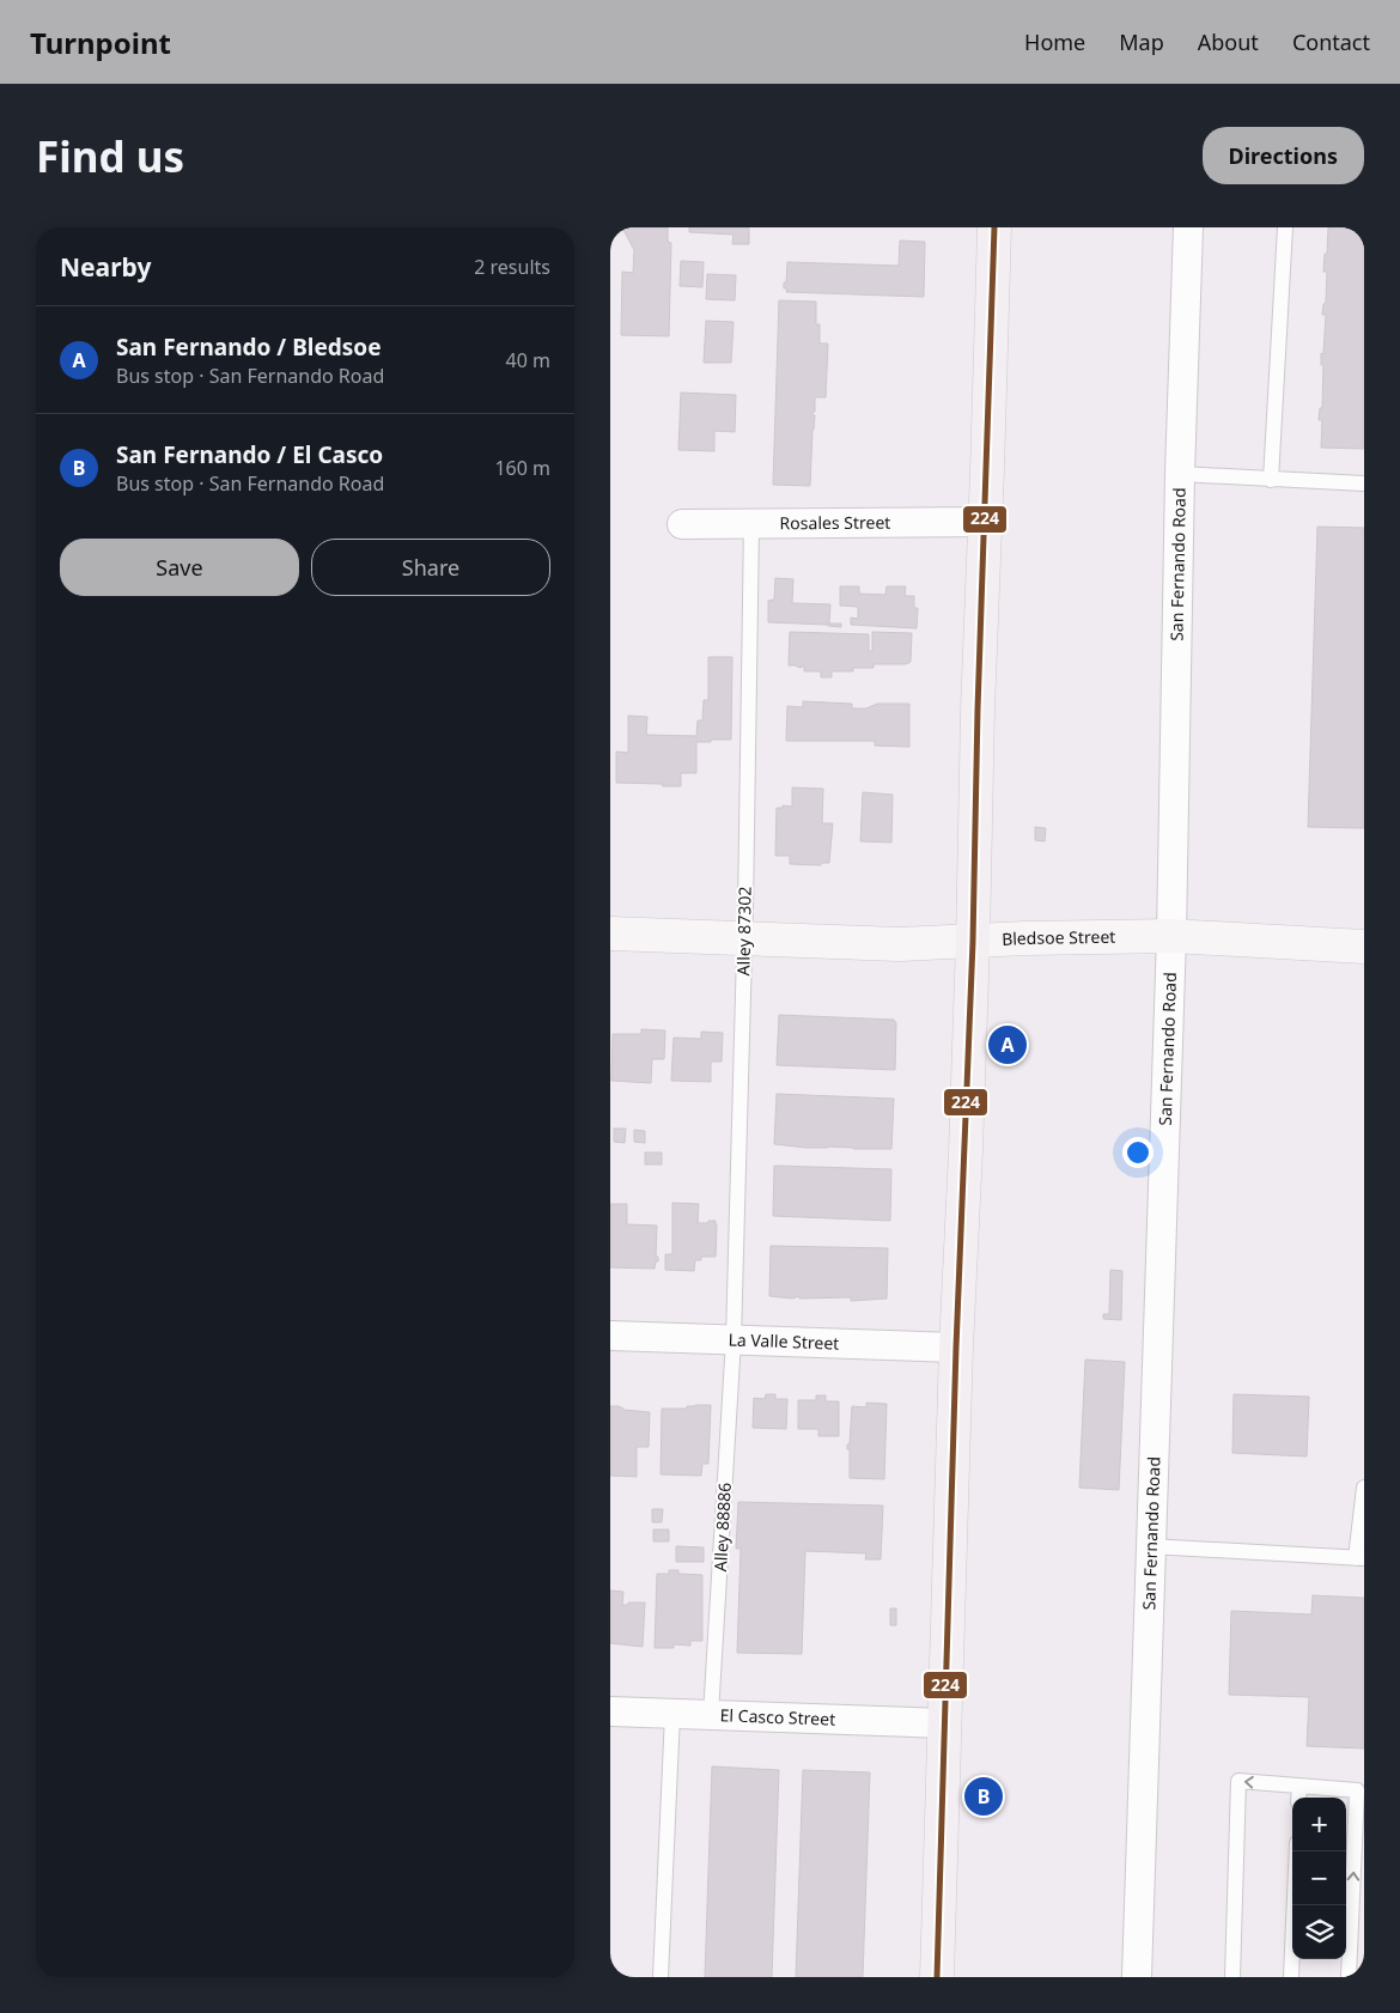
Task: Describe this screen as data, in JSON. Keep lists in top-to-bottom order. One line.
{"streets":{"street":["Rosales Street","San Fernando Road","Bledsoe Street","La Valle Street","El Casco Street"],"lane":["Alley 87302","Alley 88886"]},"crossings":[["Rosales Street","Alley 87302"],["San Fernando Road","Bledsoe Street"],["Alley 87302","Bledsoe Street"],["Alley 87302","La Valle Street"],["Alley 87302","Alley 88886"],["La Valle Street","Alley 88886"],["Alley 88886","El Casco Street"]],"lines":["transit line 224"],"page":{"header":"Turnpoint","nav":["Home","Map","About","Contact"],"buttons":["Directions",["Save","Share"]],"title":"Find us","heading":["Nearby","2 results"],"list":[{"mark":"A","name":"San Fernando / Bledsoe","note":"Bus stop · San Fernando Road","value":"40 m"},{"mark":"B","name":"San Fernando / El Casco","note":"Bus stop · San Fernando Road","value":"160 m"}],"pins":["A","B"],"map_buttons":["+","−"]}}
